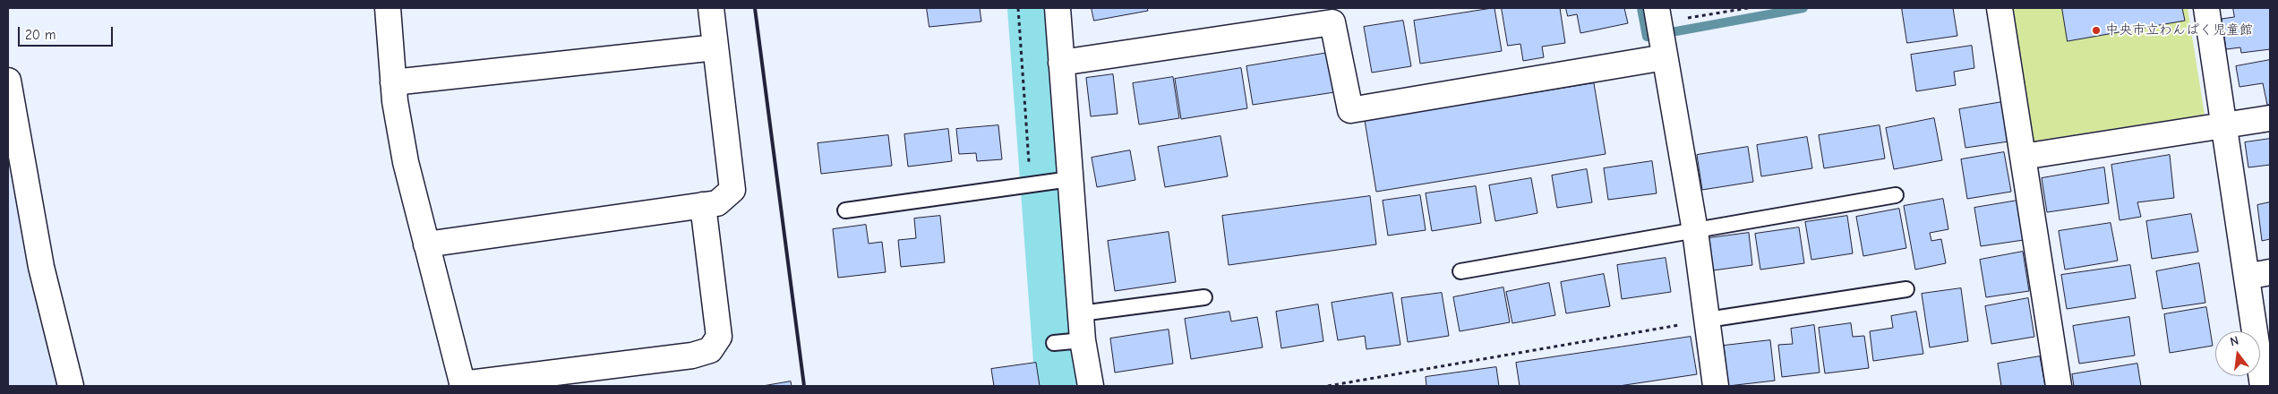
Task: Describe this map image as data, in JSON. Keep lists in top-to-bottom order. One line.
{"places":["中央市立わんぱく児童館"],"scale_bar":"20 m","north":"top"}
